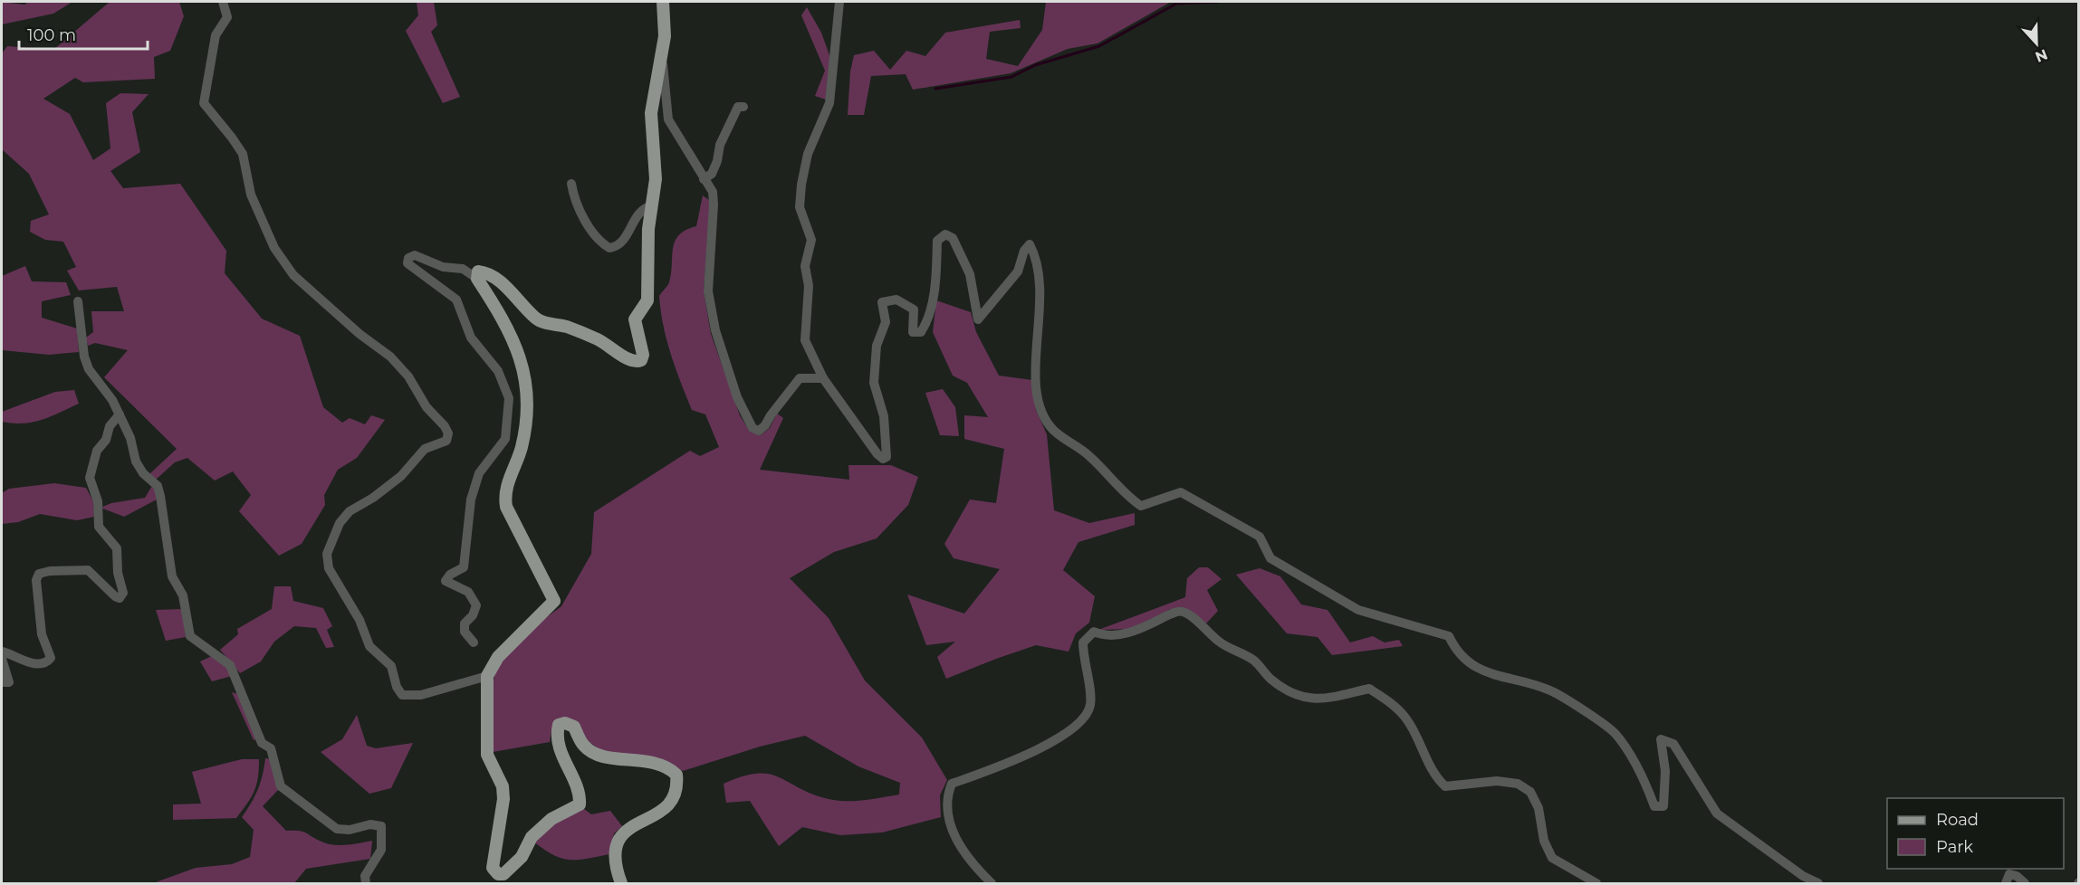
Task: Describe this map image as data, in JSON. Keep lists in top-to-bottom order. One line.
{"legend":["Road","Park"],"scale_bar":"100 m","north":"bottom"}
